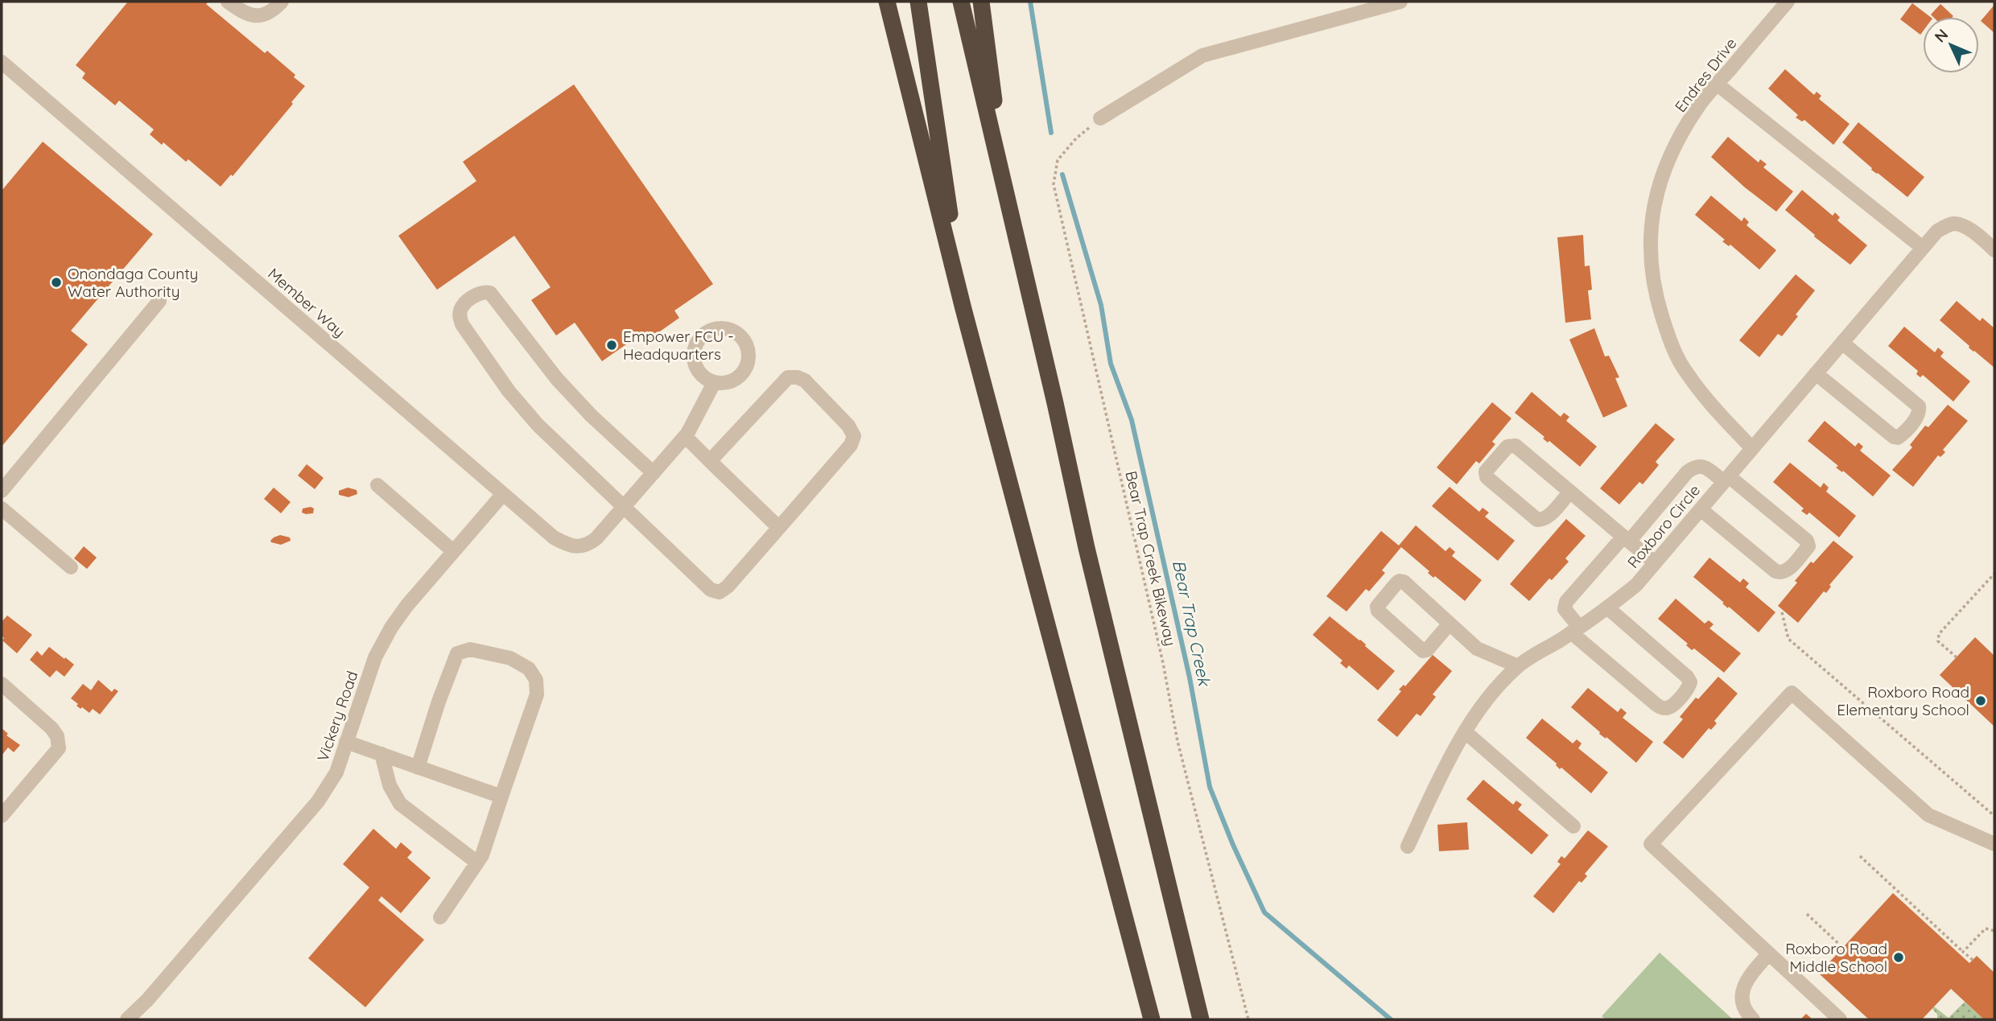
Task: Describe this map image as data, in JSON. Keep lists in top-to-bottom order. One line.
{"streets":{"street":["Endres Drive","Member Way","Roxboro Circle","Vickery Road"],"path":["Bear Trap Creek Bikeway"]},"crossings":[["Endres Drive","Roxboro Circle"],["Member Way","Vickery Road"]],"water":["Bear Trap Creek"],"places":["Onondaga County Water Authority","Empower FCU - Headquarters","Roxboro Road Elementary School","Roxboro Road Middle School"],"north":"top left"}
